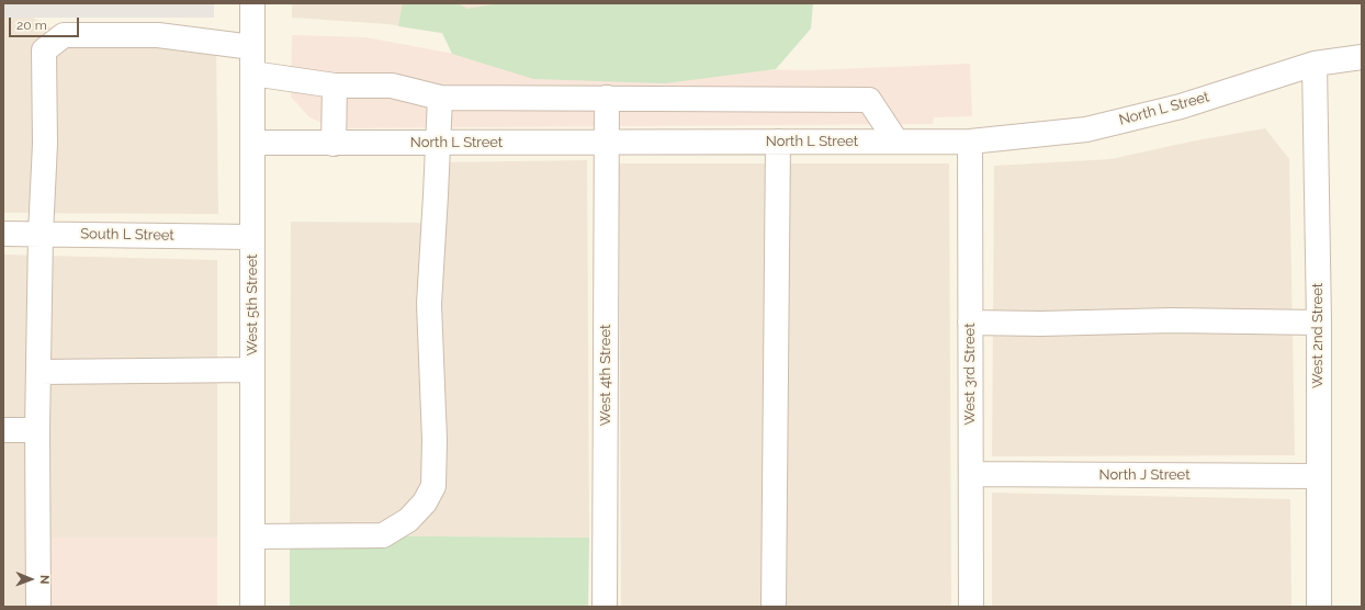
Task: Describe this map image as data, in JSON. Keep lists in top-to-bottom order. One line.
{"streets":{"street":["North L Street","South L Street","West 5th Street","West 2nd Street","West 3rd Street","West 4th Street","North J Street"]},"crossings":[["North L Street","West 5th Street"],["North L Street","West 2nd Street"],["North L Street","West 3rd Street"],["North L Street","West 4th Street"],["South L Street","West 5th Street"],["West 2nd Street","North J Street"],["West 3rd Street","North J Street"]],"scale_bar":"20 m","north":"right"}
